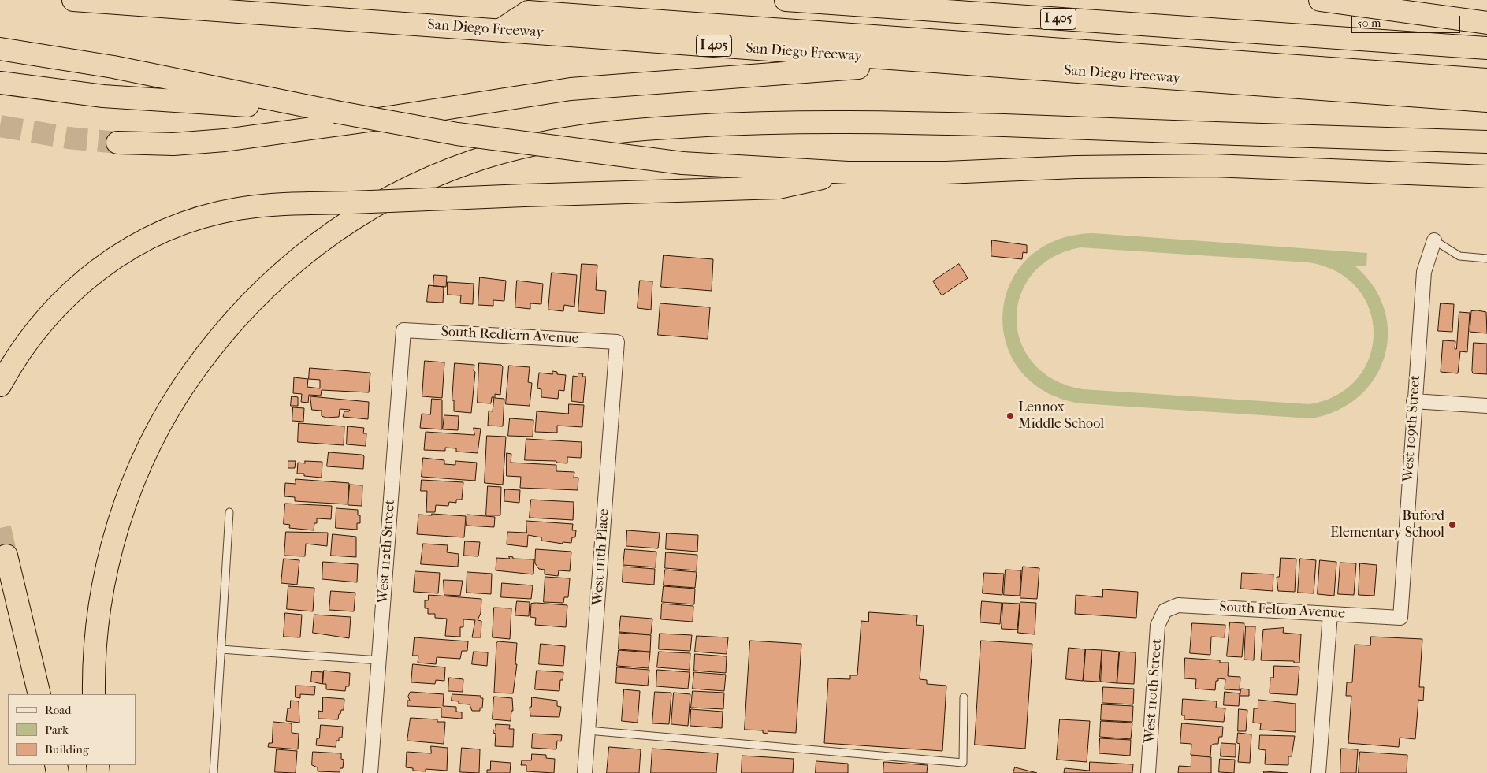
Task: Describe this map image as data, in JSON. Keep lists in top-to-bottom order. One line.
{"streets":{"highway":["I 405","San Diego Freeway"],"street":["South Redfern Avenue","West 109th Street","West 112th Street","West 111th Place","South Felton Avenue","West 110th Street"]},"crossings":[["South Redfern Avenue","West 112th Street"],["South Redfern Avenue","West 111th Place"],["West 109th Street","South Felton Avenue"],["South Felton Avenue","West 110th Street"]],"places":["Lennox Middle School","Buford Elementary School"],"legend":["Road","Park","Building"],"scale_bar":"50 m"}
